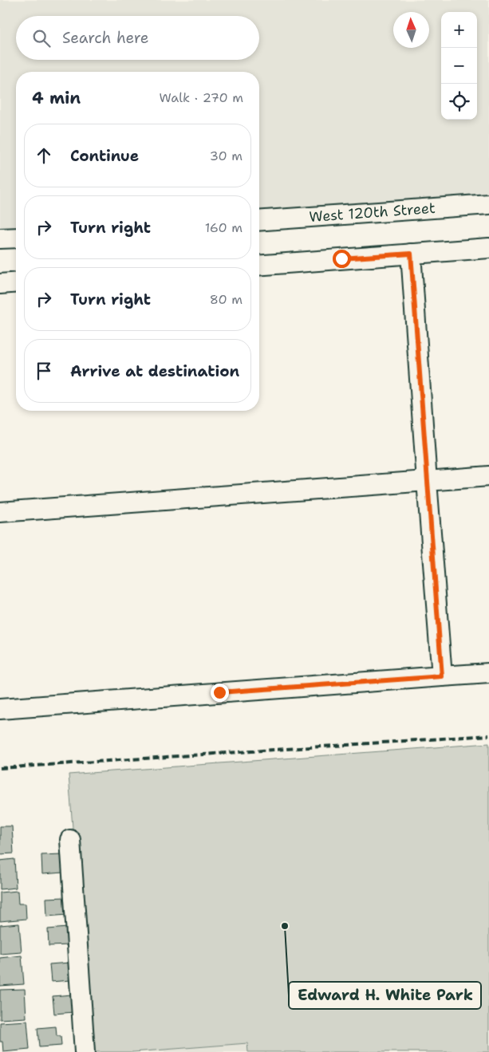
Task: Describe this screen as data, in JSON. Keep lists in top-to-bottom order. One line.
{"streets":{"street":["West 120th Street"]},"places":["Edward H. White Park"],"north":"top","page":{"map_buttons":["+","−"],"search":"Search here","heading":["4 min","Walk · 270 m"],"list":[["Continue","30 m"],["Turn right","160 m"],["Turn right","80 m"],"Arrive at destination"]}}
